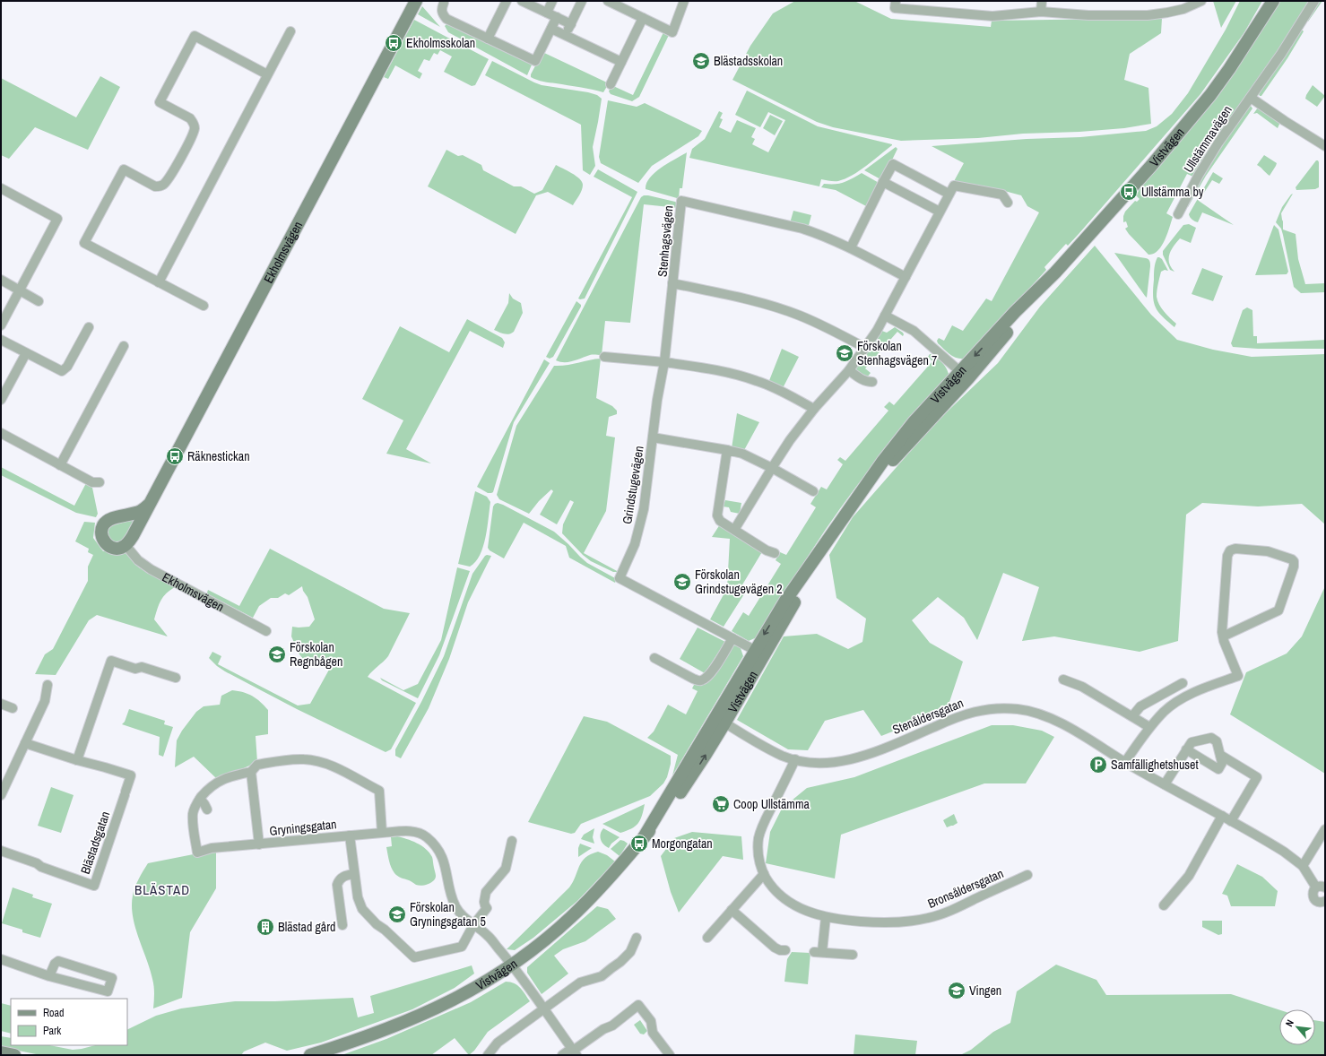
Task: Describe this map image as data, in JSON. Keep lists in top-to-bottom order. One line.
{"streets":{"main road":["Vistvägen","Ekholmsvägen"],"street":["Ullstämmavägen","Stenhagsvägen","Grindstugevägen","Stenåldersgatan","Gryningsgatan","Blästadsgatan","Bronsåldersgatan"]},"crossings":[["Vistvägen","Grindstugevägen"],["Vistvägen","Stenåldersgatan"],["Vistvägen","Gryningsgatan"],["Stenhagsvägen","Grindstugevägen"],["Stenåldersgatan","Bronsåldersgatan"]],"districts":["BLÄSTAD"],"places":{"bus stop":["Ekholmsskolan","Ullstämma by","Räknestickan","Morgongatan"],"school or university":["Blästadsskolan","Förskolan Stenhagsvägen 7","Förskolan Grindstugevägen 2","Förskolan Regnbågen","Förskolan Gryningsgatan 5","Vingen"],"parking":["Samfällighetshuset"],"supermarket":["Coop Ullstämma"],"building":["Blästad gård"]},"legend":["Road","Park"],"north":"top left"}
